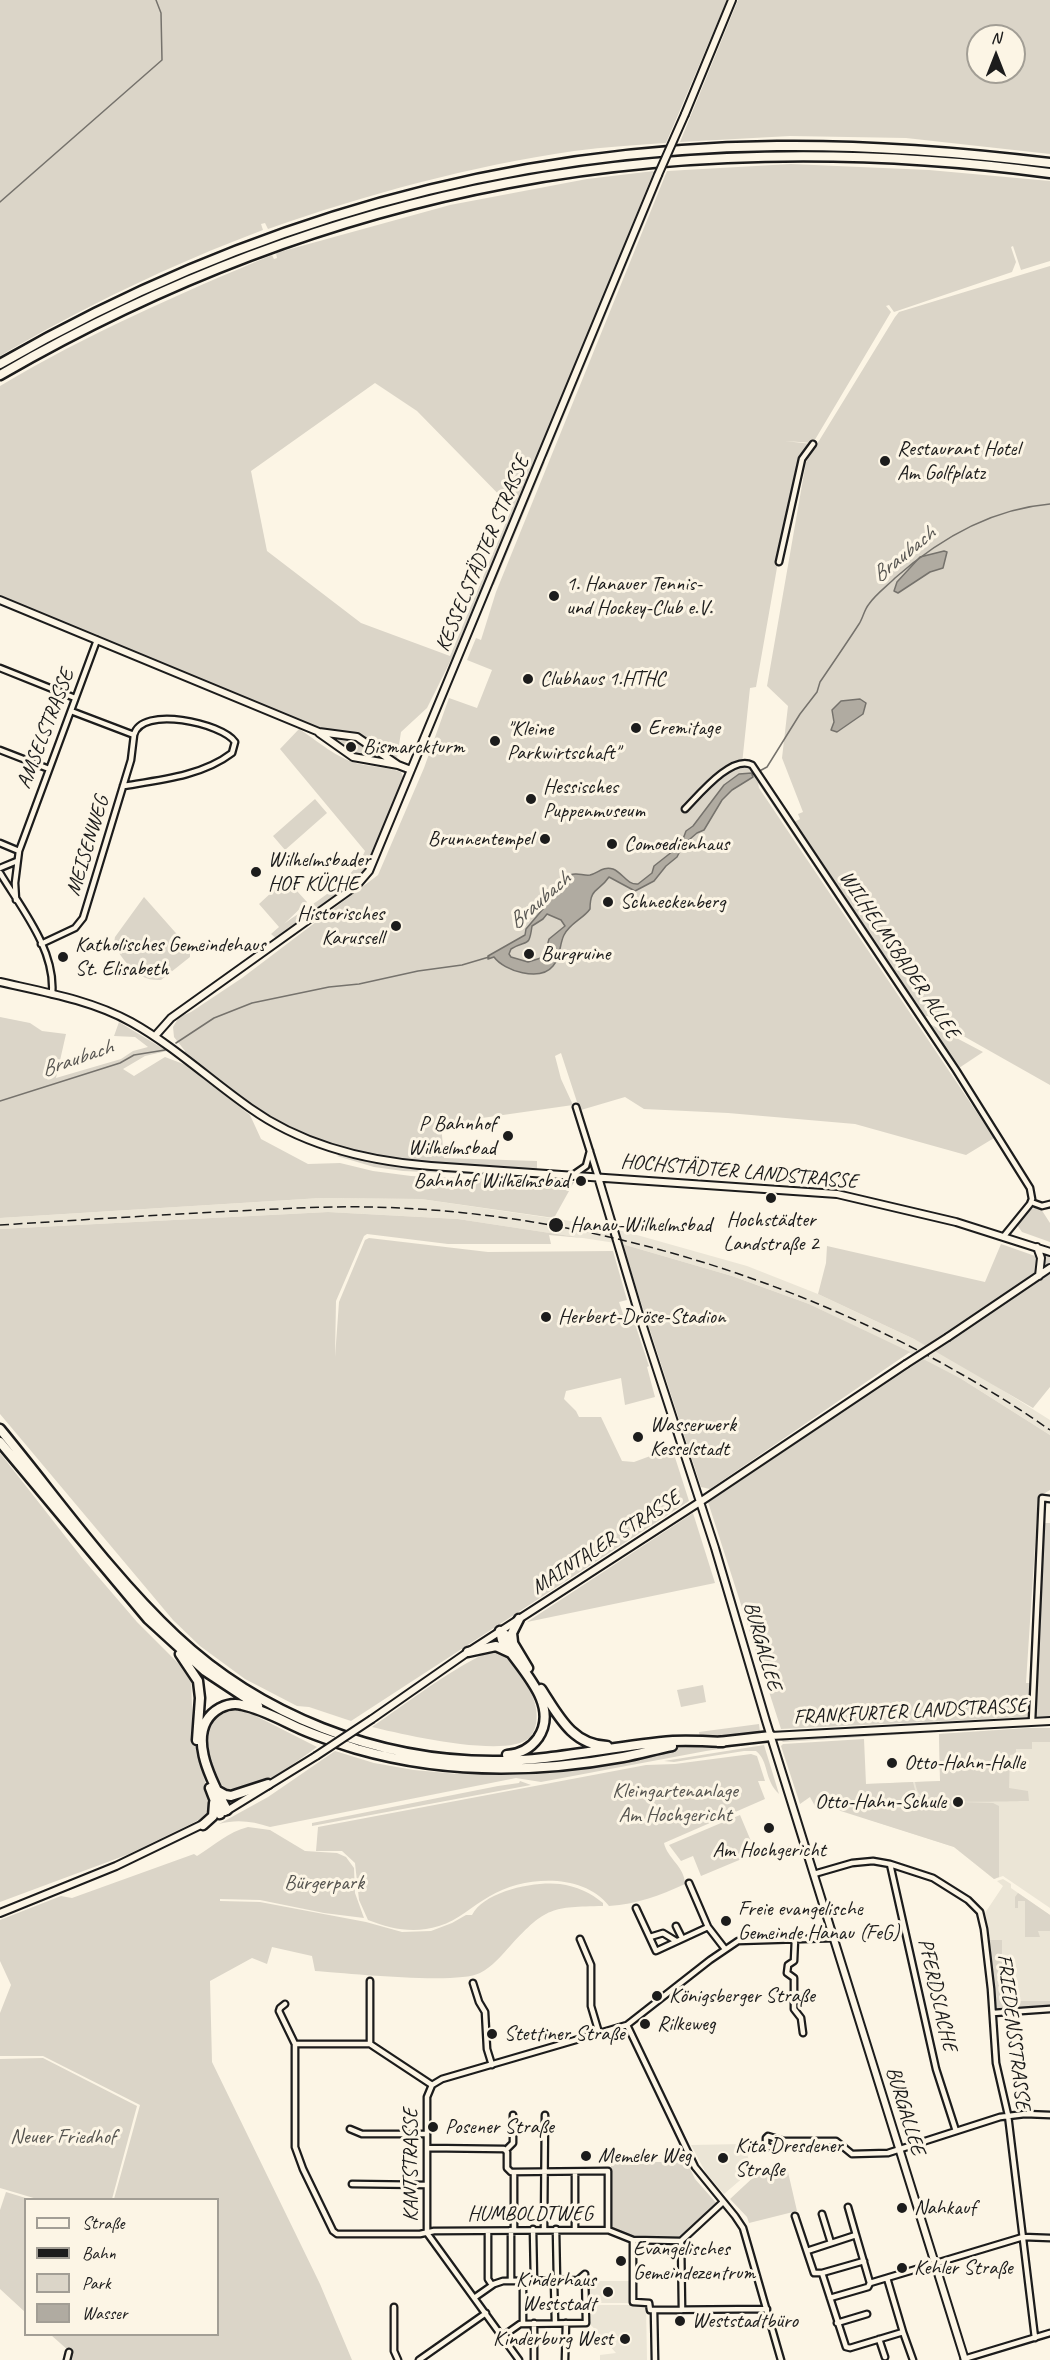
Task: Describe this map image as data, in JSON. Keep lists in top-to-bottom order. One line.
{"streets":{"main road":["KESSELSTÄDTER STRASSE","HOCHSTÄDTER LANDSTRASSE","MAINTALER STRASSE","BURGALLEE","FRANKFURTER LANDSTRASSE"],"street":["AMSELSTRASSE","MEISENWEG","WILHELMSBADER ALLEE","PFERDSLACHE","FRIEDENSSTRASSE","KANTSTRASSE","HUMBOLDTWEG"]},"crossings":[["KESSELSTÄDTER STRASSE","HOCHSTÄDTER LANDSTRASSE"],["HOCHSTÄDTER LANDSTRASSE","BURGALLEE"],["MAINTALER STRASSE","BURGALLEE"],["BURGALLEE","FRANKFURTER LANDSTRASSE"],["BURGALLEE","FRIEDENSSTRASSE"],["PFERDSLACHE","FRIEDENSSTRASSE"],["KANTSTRASSE","HUMBOLDTWEG"]],"water":["Braubach"],"parks":["Kleingartenanlage Am Hochgericht","Bürgerpark","Neuer Friedhof"],"places":["Restaurant Hotel Am Golfplatz","1. Hanauer Tennis- und Hockey-Club e.V.","Clubhaus 1.HTHC","Eremitage","\"Kleine Parkwirtschaft\"","Bismarckturm","Hessisches Puppenmuseum","Brunnentempel","Comoedienhaus","Wilhelmsbader HOF KÜCHE","Schneckenberg","Historisches Karussell","Burgruine","Katholisches Gemeindehaus St. Elisabeth","P Bahnhof Wilhelmsbad","Bahnhof Wilhelmsbad","Hochstädter Landstraße 2","Hanau-Wilhelmsbad","Herbert-Dröse-Stadion","Wasserwerk Kesselstadt","Otto-Hahn-Halle","Otto-Hahn-Schule","Am Hochgericht","Freie evangelische Gemeinde Hanau (FeG)","Königsberger Straße","Rilkeweg","Stettiner Straße","Posener Straße","Memeler Weg","Kita Dresdener Straße","Nahkauf","Evangelisches Gemeindezentrum","Kehler Straße","Kinderhaus Weststadt","Weststadtbüro","Kinderburg West"],"legend":["Straße","Bahn","Park","Wasser"],"north":"top"}
